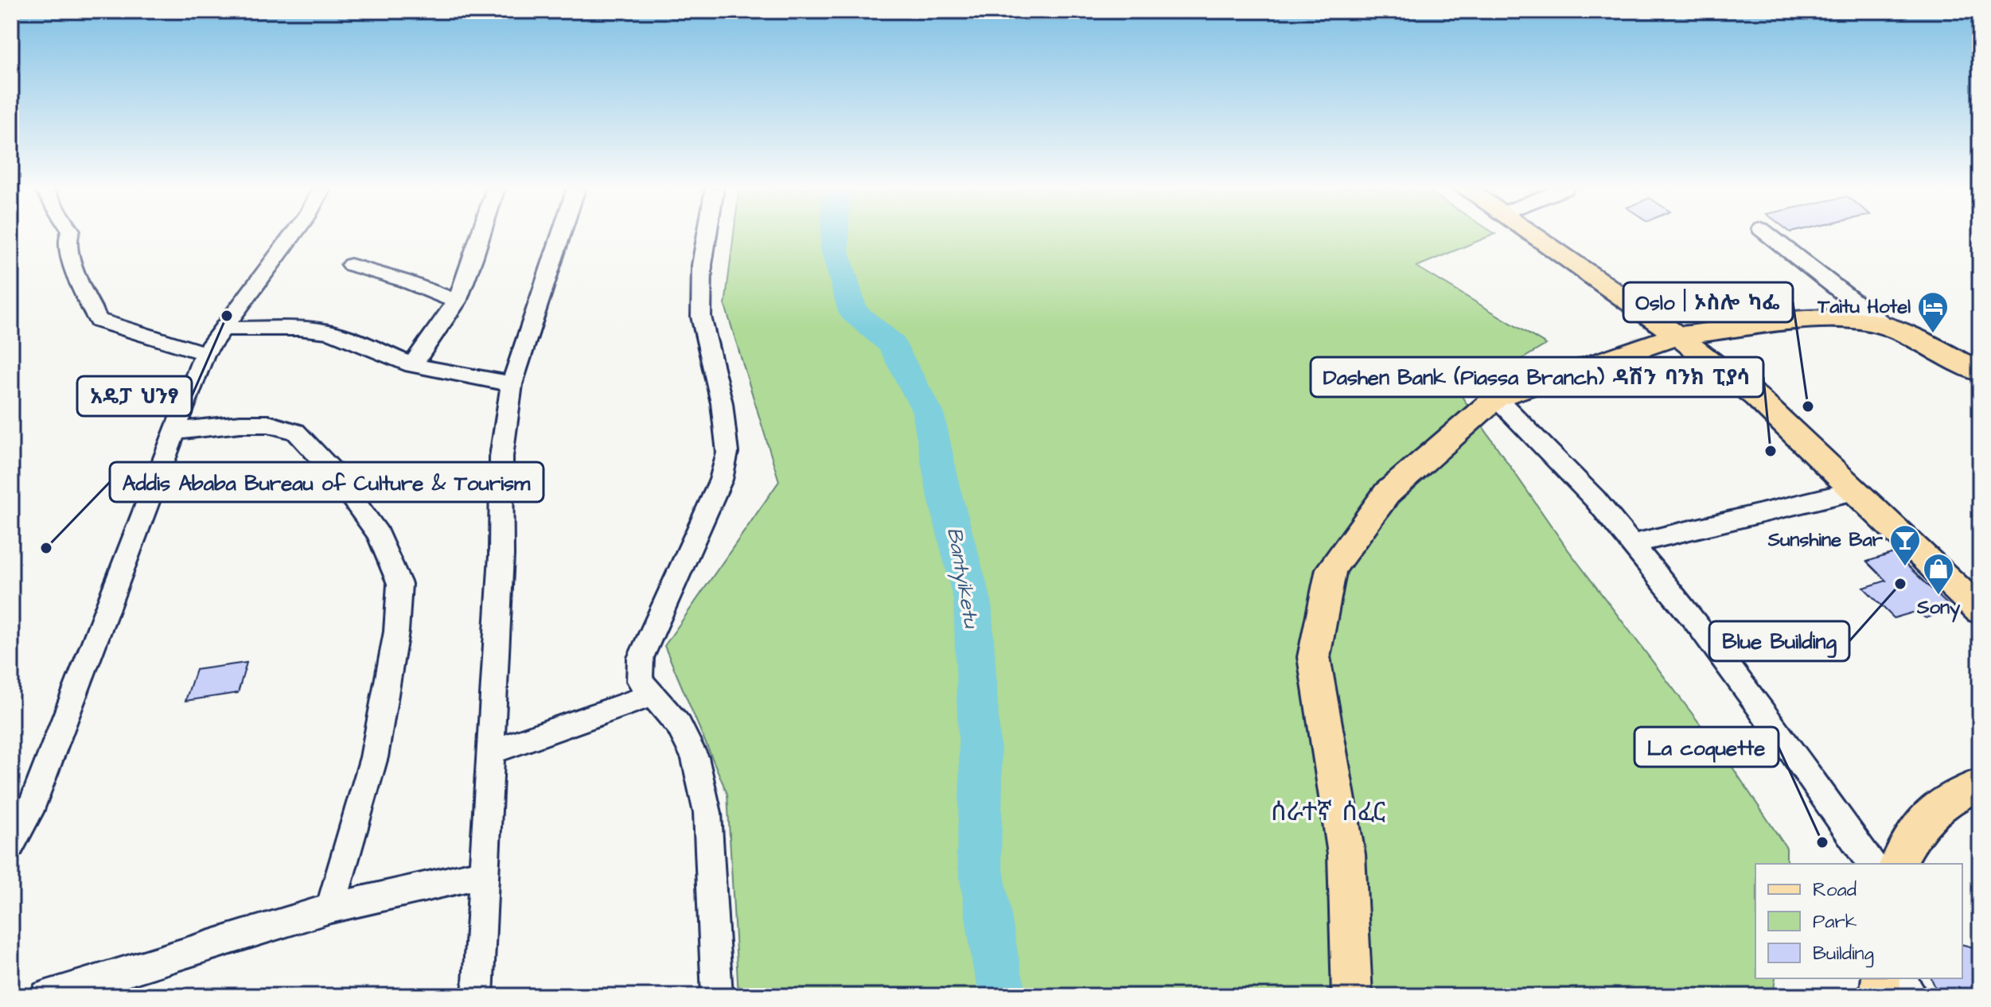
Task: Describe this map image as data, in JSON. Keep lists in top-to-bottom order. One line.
{"districts":["ሰራተኛ ሰፈር"],"water":["Bantyiketu"],"places":{"other":["አዴፓ ህንፃ","Oslo | ኦስሎ ካፌ","Dashen Bank (Piassa Branch) ዳሽን ባንክ ፒያሳ","Addis Ababa Bureau of Culture & Tourism","Blue Building","La coquette"],"hotel":["Taitu Hotel"],"bar":["Sunshine Bar"],"shop":["Sony"]},"legend":["Road","Park","Building"]}
